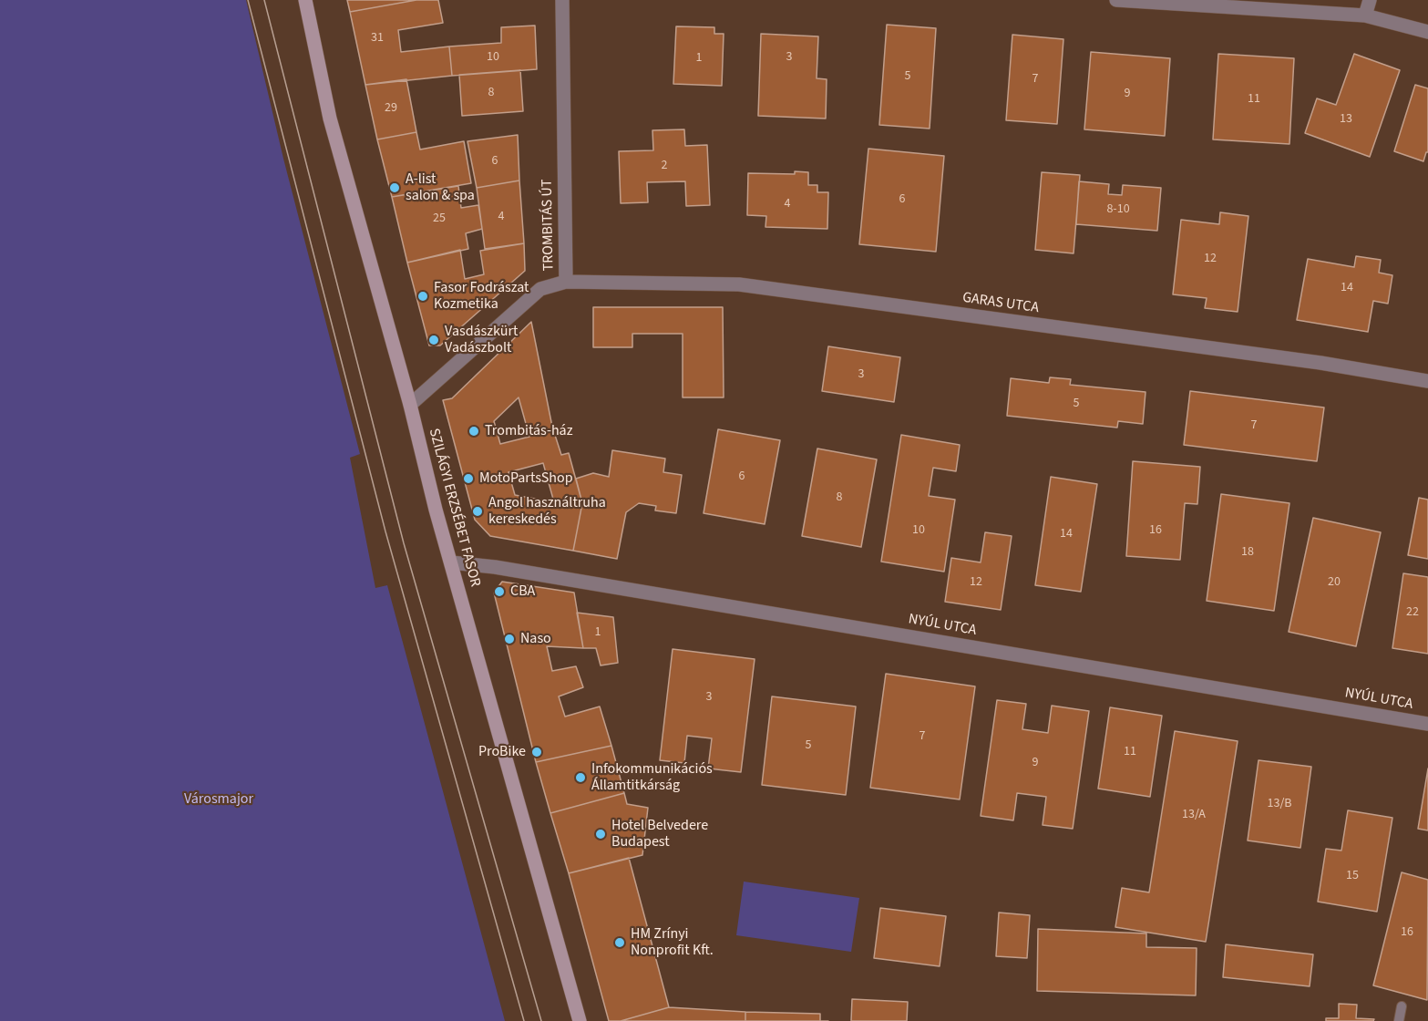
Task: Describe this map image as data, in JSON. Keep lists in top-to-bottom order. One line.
{"streets":{"main road":["SZILÁGYI ERZSÉBET FASOR"],"street":["TROMBITÁS ÚT","GARAS UTCA","NYÚL UTCA"]},"crossings":[["TROMBITÁS ÚT","GARAS UTCA"],["TROMBITÁS ÚT","SZILÁGYI ERZSÉBET FASOR"],["SZILÁGYI ERZSÉBET FASOR","NYÚL UTCA"]],"parks":["Városmajor"],"places":["A-list salon & spa","Fasor Fodrászat Kozmetika","Vasdászkürt Vadászbolt","Trombitás-ház","MotoPartsShop","Angol használtruha kereskedés","CBA","Naso","ProBike","Infokommunikációs Államtitkárság","Hotel Belvedere Budapest","HM Zrínyi Nonprofit Kft."],"house_numbers":["31","10","3","1","5","7","8","9","11","29","13","6","2","6","4","8-10","4","25","12","14","3","5","7","6","8","10","16","14","18","12","20","22","1","3","7","5","11","9","13/B","13/A","15","16"]}
